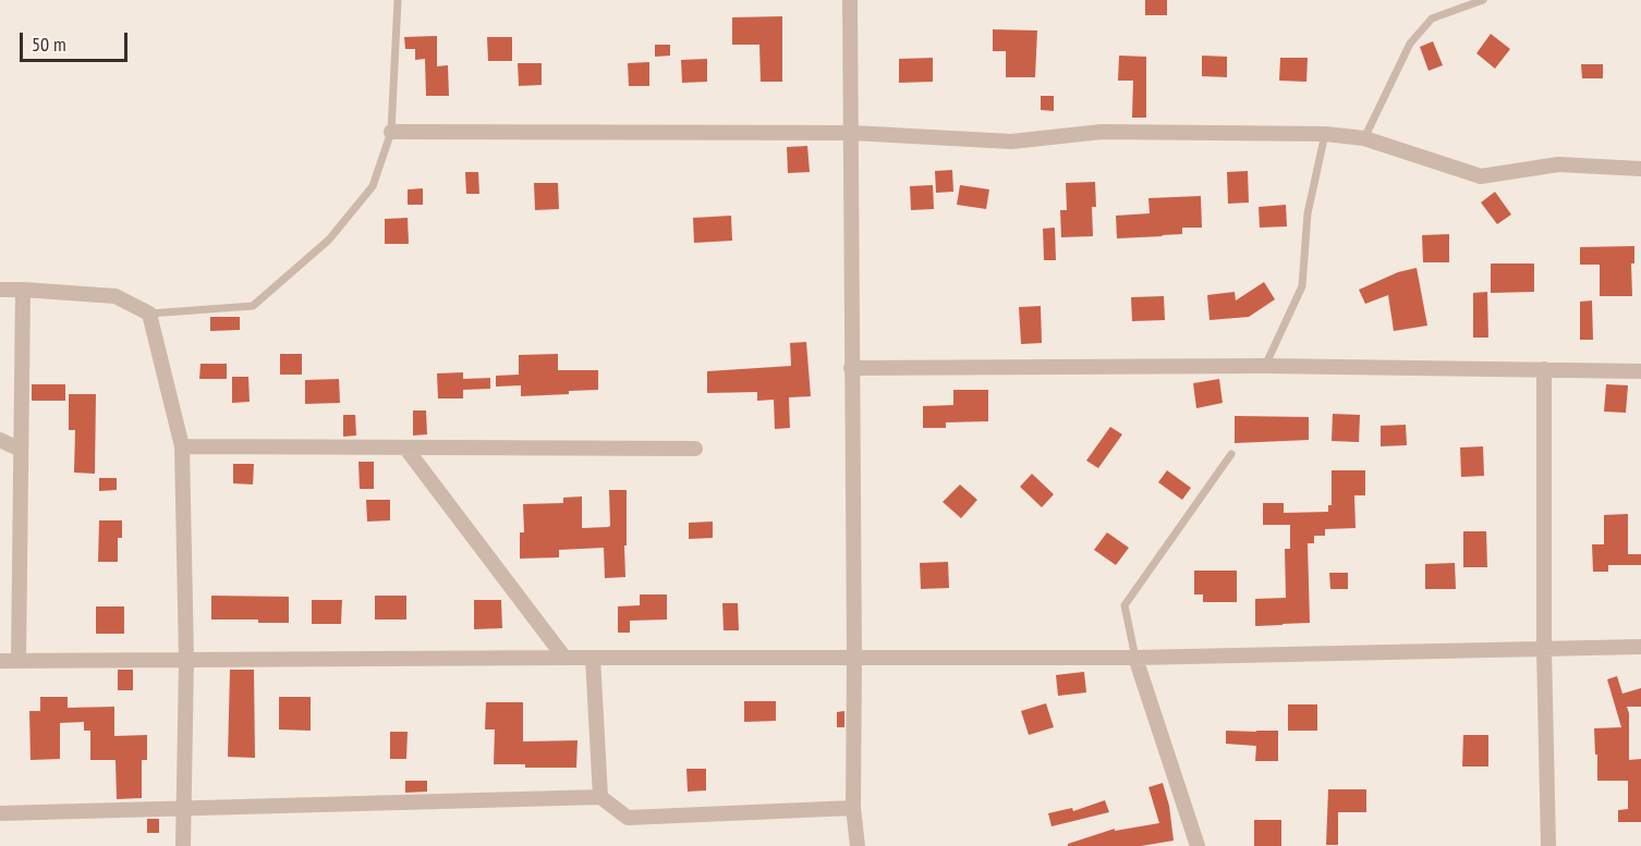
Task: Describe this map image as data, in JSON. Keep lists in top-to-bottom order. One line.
{"scale_bar":"50 m"}
